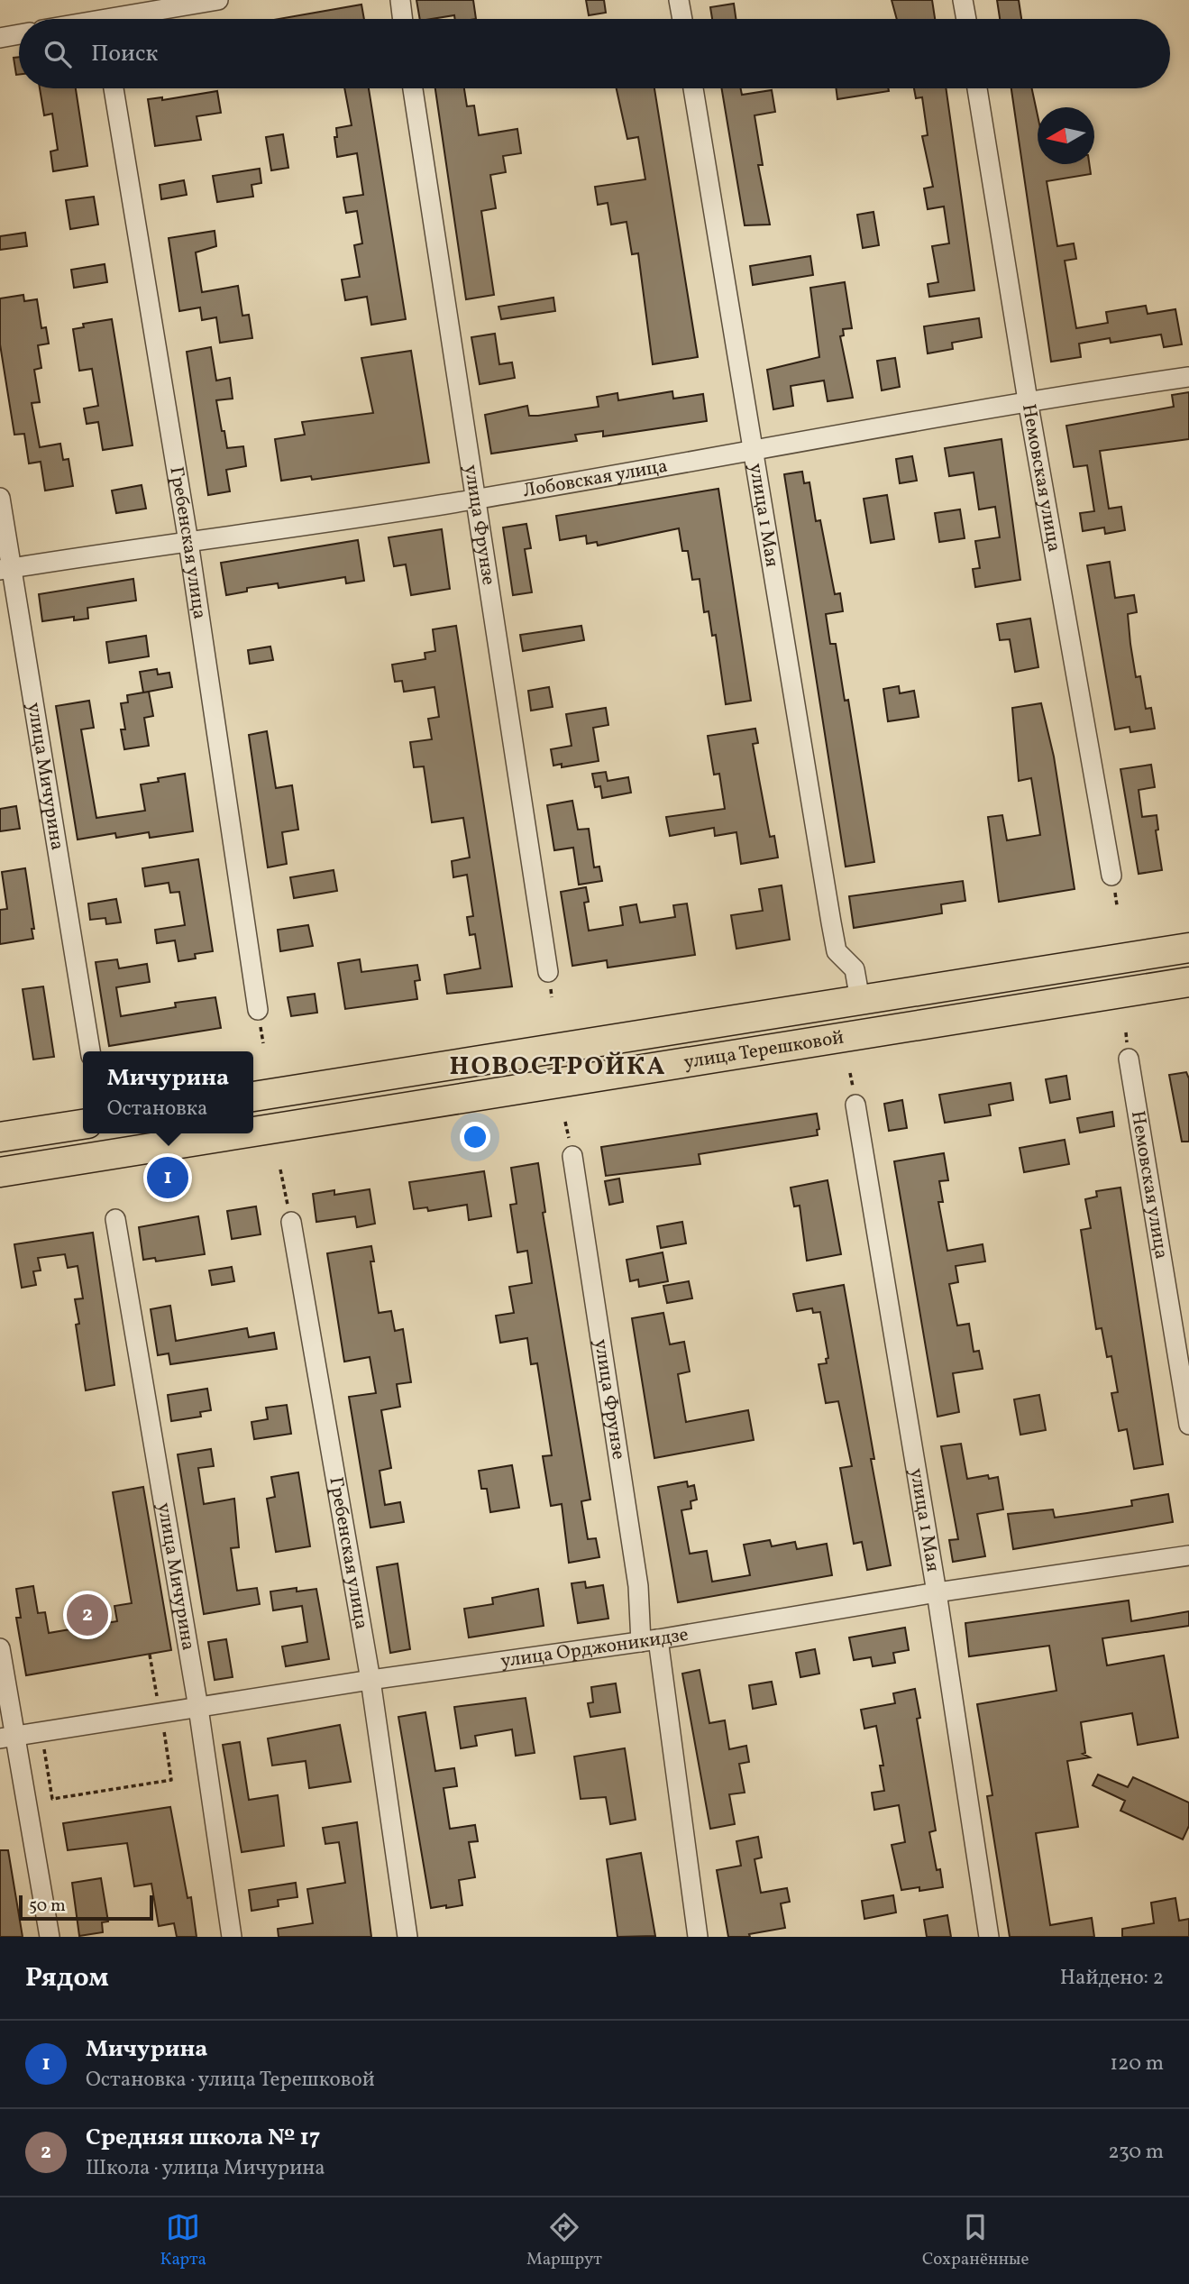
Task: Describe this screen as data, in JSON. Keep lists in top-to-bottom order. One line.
{"streets":{"main road":["улица Терешковой"],"street":["Немовская улица","Лобовская улица","улица 1 Мая","улица Фрунзе","Гребенская улица","улица Мичурина","улица Орджоникидзе"]},"crossings":[["Немовская улица","Лобовская улица"],["Лобовская улица","улица 1 Мая"],["Лобовская улица","улица Фрунзе"],["Лобовская улица","Гребенская улица"],["Лобовская улица","улица Мичурина"],["улица 1 Мая","улица Терешковой"],["улица 1 Мая","улица Орджоникидзе"],["улица Фрунзе","улица Орджоникидзе"],["Гребенская улица","улица Орджоникидзе"],["улица Мичурина","улица Орджоникидзе"]],"districts":["НОВОСТРОЙКА"],"scale_bar":"50 m","north":"left","page":{"search":"Поиск","popup":["Мичурина","Остановка"],"pins":["1","2"],"scale":"50 m","heading":["Рядом","Найдено: 2"],"list":[{"mark":"1","name":"Мичурина","note":"Остановка · улица Терешковой","value":"120 m"},{"mark":"2","name":"Средняя школа № 17","note":"Школа · улица Мичурина","value":"230 m"}],"nav":["Карта","Маршрут","Сохранённые"]}}
